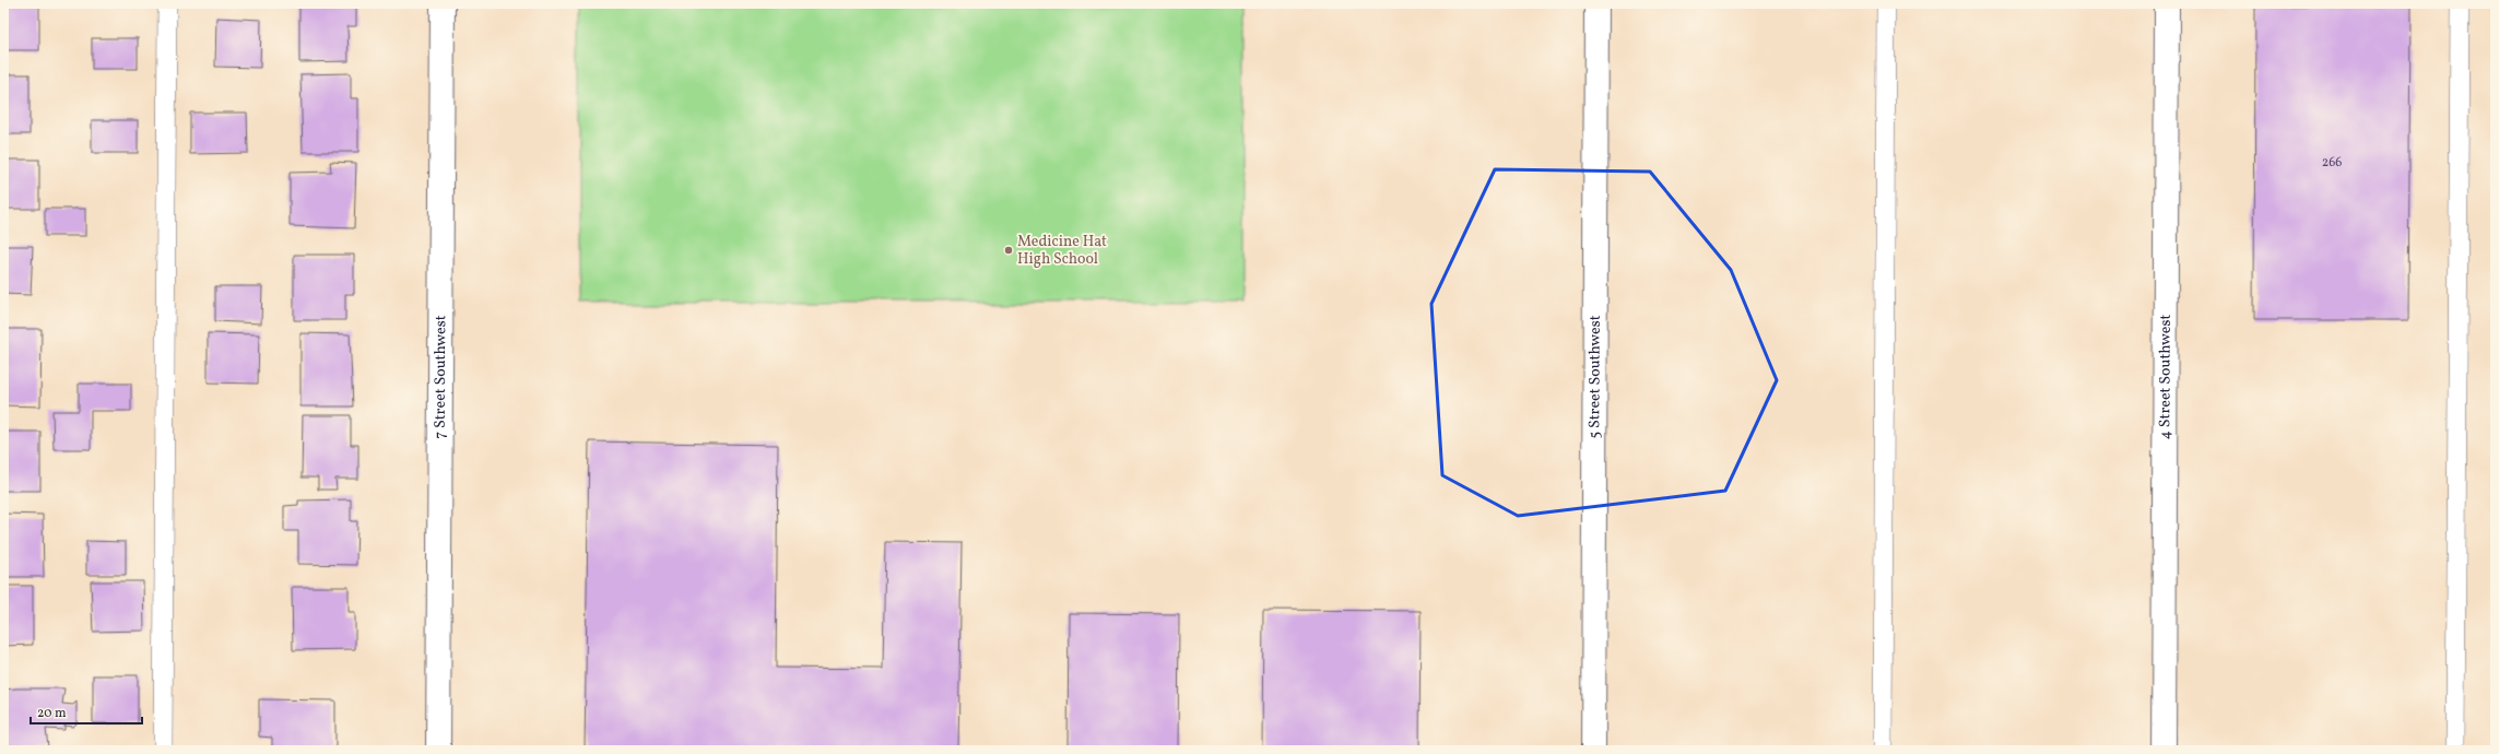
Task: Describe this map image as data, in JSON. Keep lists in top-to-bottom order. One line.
{"streets":{"street":["7 Street Southwest","5 Street Southwest","4 Street Southwest"]},"places":["Medicine Hat High School"],"house_numbers":["266"],"scale_bar":"20 m"}
